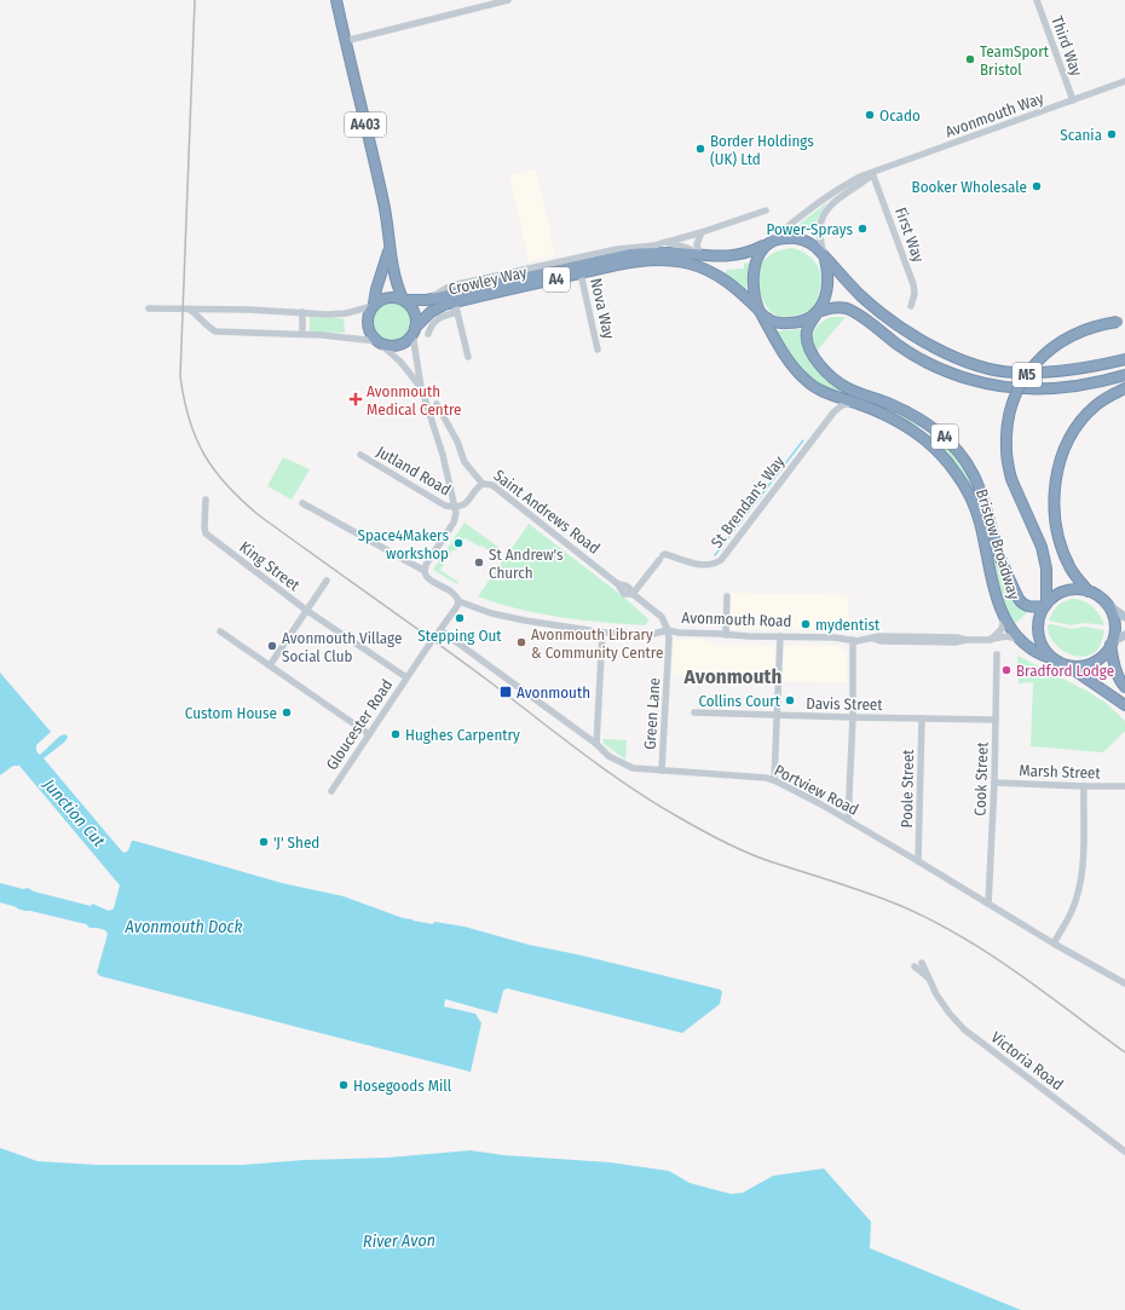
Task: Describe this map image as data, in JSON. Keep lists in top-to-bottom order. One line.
{"streets":{"highway":["A403","A4","Crowley Way","M5","Bristow Broadway"],"street":["Third Way","Avonmouth Way","First Way","Nova Way","Jutland Road","St Brendan's Way","Saint Andrews Road","King Street","Avonmouth Road","Davis Street","Green Lane","Gloucester Road","Marsh Street","Cook Street","Poole Street","Portview Road","Victoria Road"]},"crossings":[["Third Way","Avonmouth Way"],["Avonmouth Way","First Way"],["Avonmouth Way","Crowley Way"],["Avonmouth Way","M5"],["Avonmouth Way","Bristow Broadway"],["A403","Crowley Way"],["Crowley Way","Nova Way"],["Crowley Way","M5"],["Crowley Way","Bristow Broadway"],["M5","Bristow Broadway"],["St Brendan's Way","Saint Andrews Road"],["St Brendan's Way","Bristow Broadway"],["Saint Andrews Road","Avonmouth Road"],["Saint Andrews Road","Green Lane"],["Bristow Broadway","Avonmouth Road"],["King Street","Gloucester Road"],["Avonmouth Road","Green Lane"],["Avonmouth Road","Gloucester Road"],["Davis Street","Cook Street"],["Davis Street","Poole Street"],["Green Lane","Portview Road"],["Gloucester Road","Portview Road"],["Marsh Street","Cook Street"],["Cook Street","Portview Road"],["Poole Street","Portview Road"]],"districts":["Avonmouth"],"water":["Junction Cut","Avonmouth Dock","River Avon"],"places":{"other":["TeamSport Bristol","Ocado","Scania","Border Holdings (UK) Ltd","Booker Wholesale","Power-Sprays","Space4Makers workshop","St Andrew's Church","Stepping Out","mydentist","Avonmouth Library & Community Centre","Avonmouth Village Social Club","Bradford Lodge","Collins Court","Custom House","Hughes Carpentry","'J' Shed","Hosegoods Mill"],"health":["Avonmouth Medical Centre"],"transit":["Avonmouth"]}}
